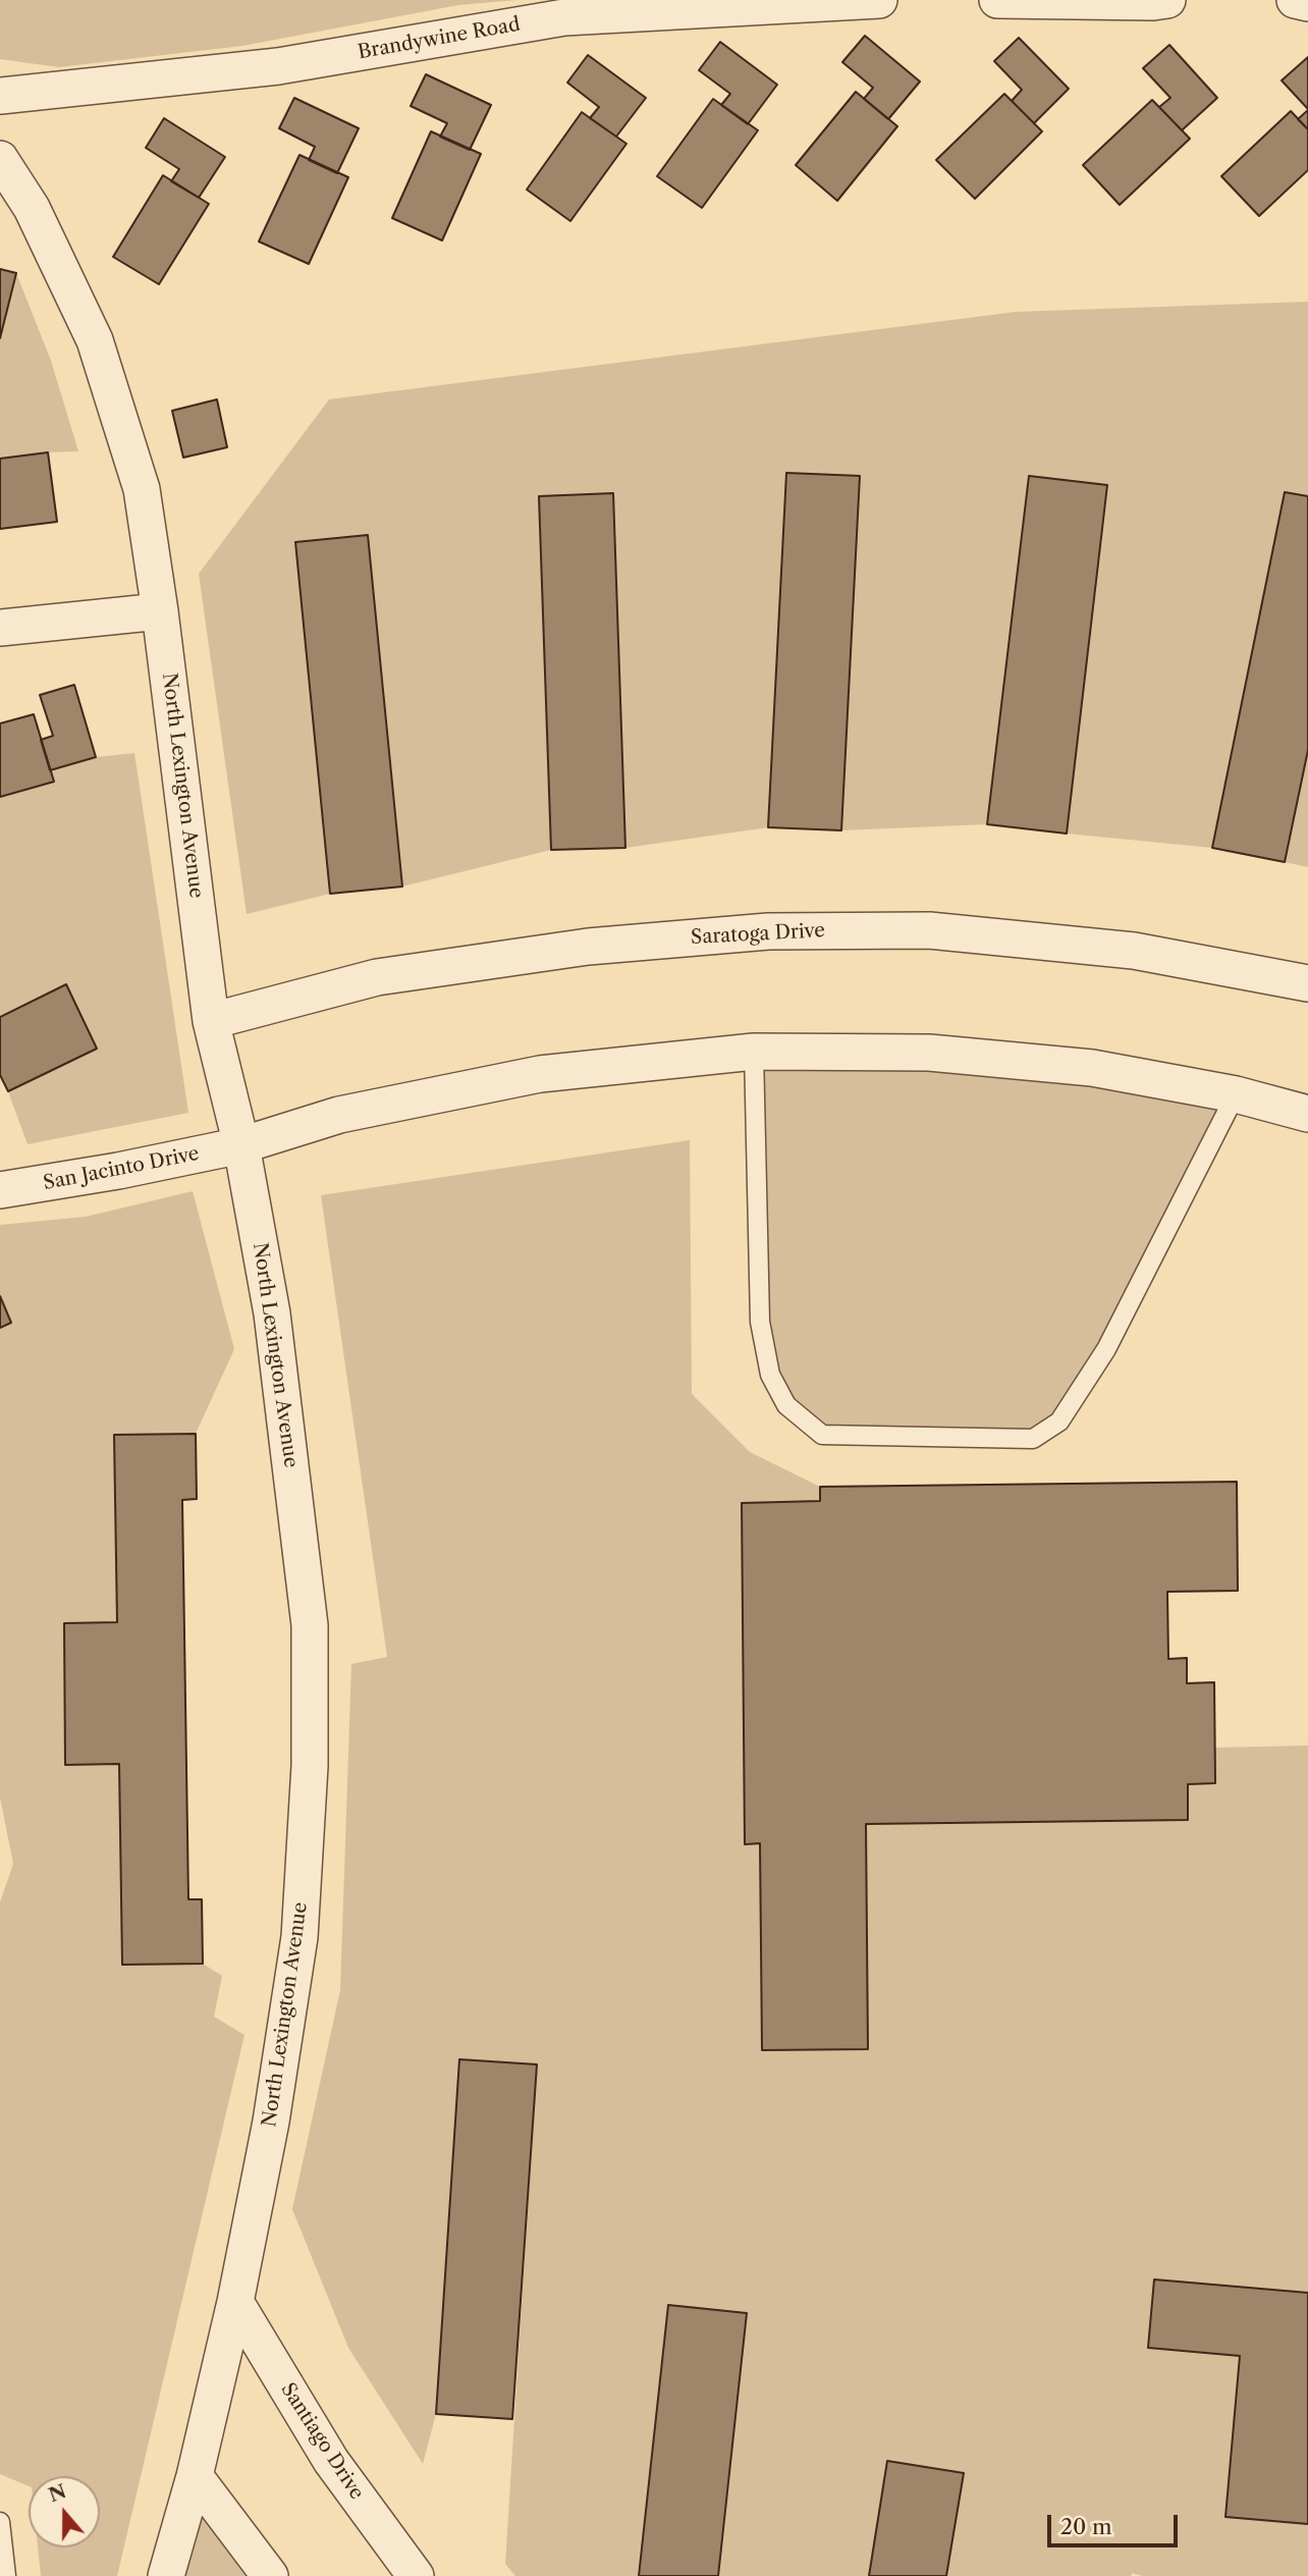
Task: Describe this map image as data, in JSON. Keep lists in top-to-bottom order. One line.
{"streets":{"street":["Brandywine Road","North Lexington Avenue","Saratoga Drive","San Jacinto Drive","Santiago Drive"]},"crossings":[["North Lexington Avenue","Saratoga Drive"],["North Lexington Avenue","San Jacinto Drive"],["North Lexington Avenue","Santiago Drive"]],"scale_bar":"20 m","north":"top"}
